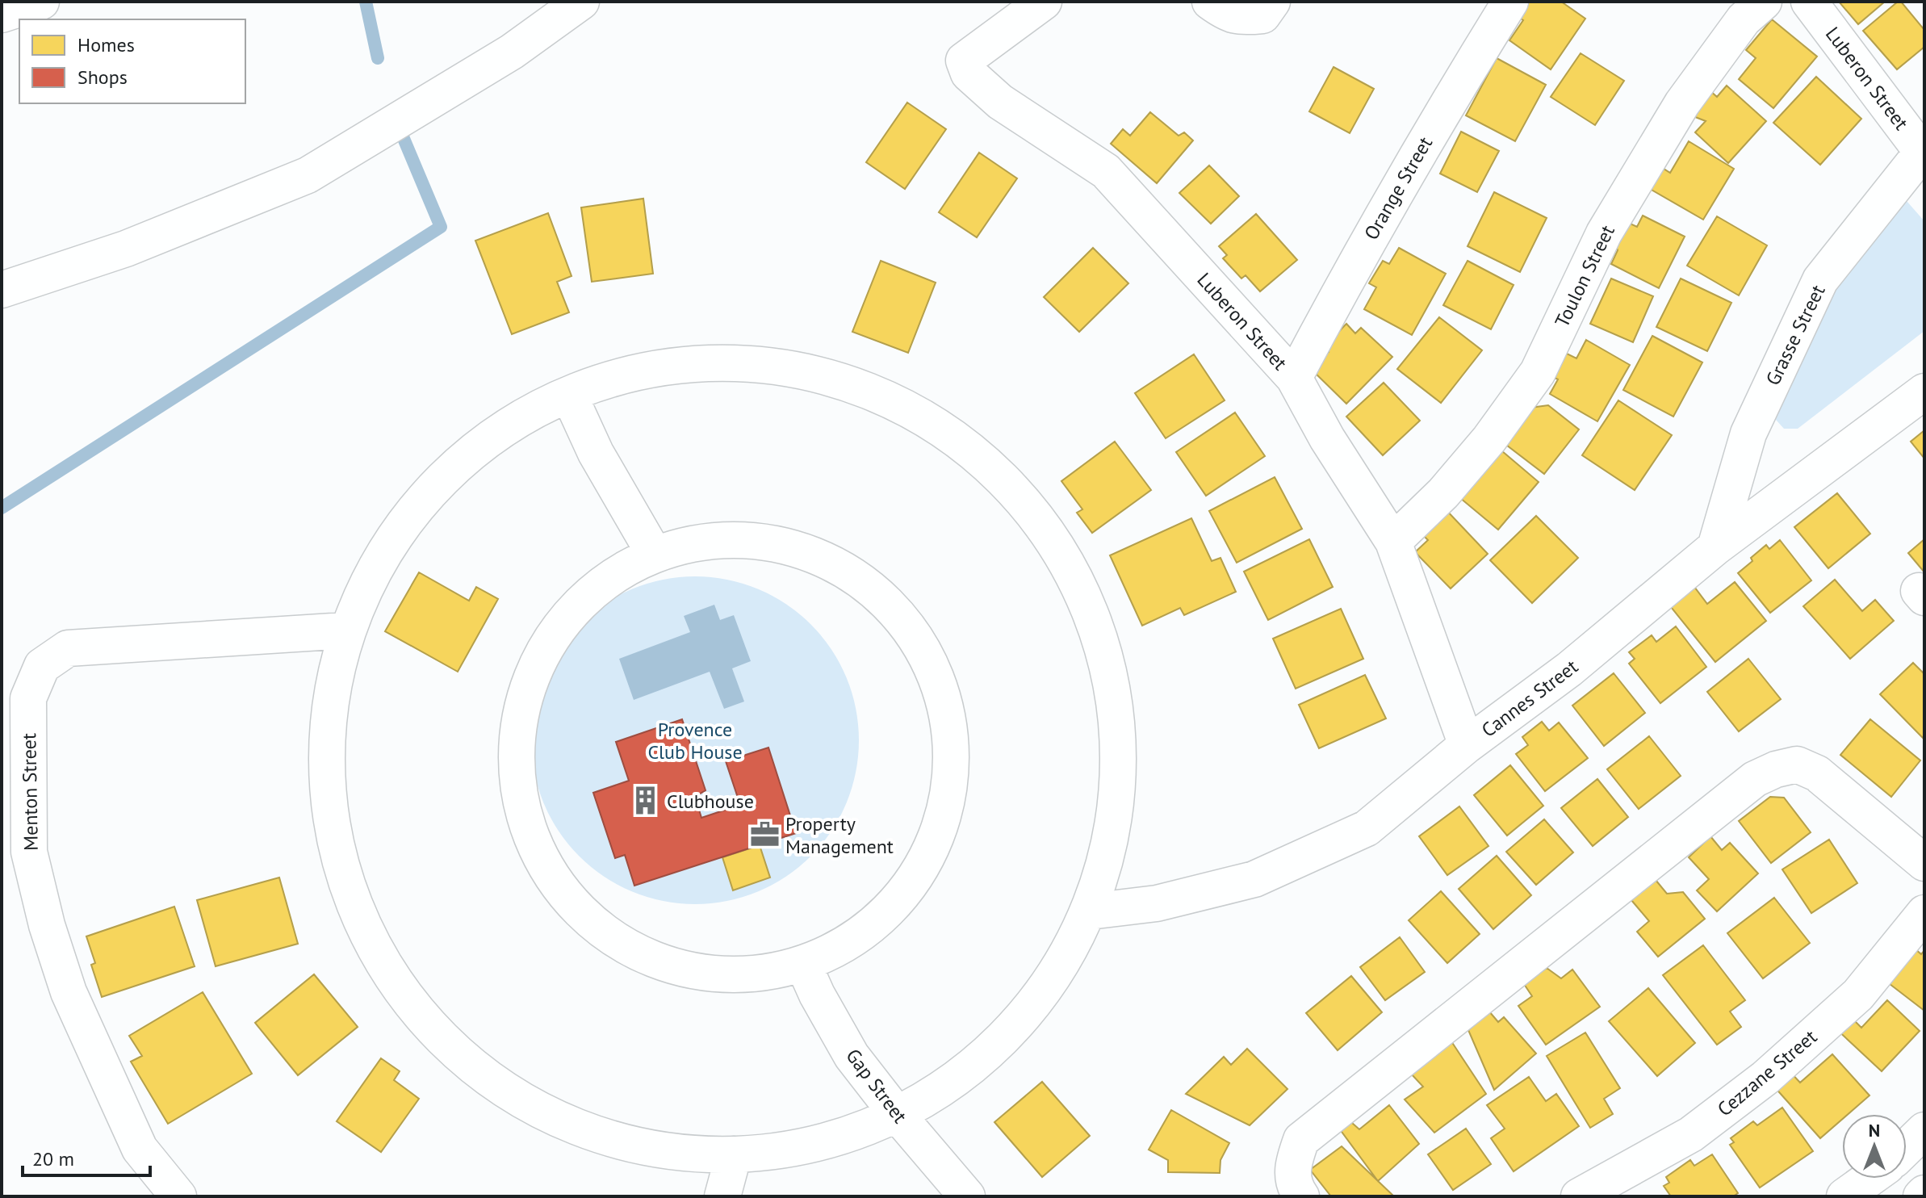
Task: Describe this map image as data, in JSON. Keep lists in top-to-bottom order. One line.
{"streets":{"street":["Luberon Street","Orange Street","Toulon Street","Grasse Street","Cannes Street","Menton Street","Cezzane Street","Gap Street"]},"crossings":[["Luberon Street","Orange Street"],["Luberon Street","Toulon Street"],["Luberon Street","Grasse Street"],["Luberon Street","Cannes Street"],["Grasse Street","Cannes Street"]],"parks":["Provence Club House"],"places":{"building":["Clubhouse"],"office":["Property Management"]},"legend":["Homes","Shops"],"scale_bar":"20 m","north":"top"}
